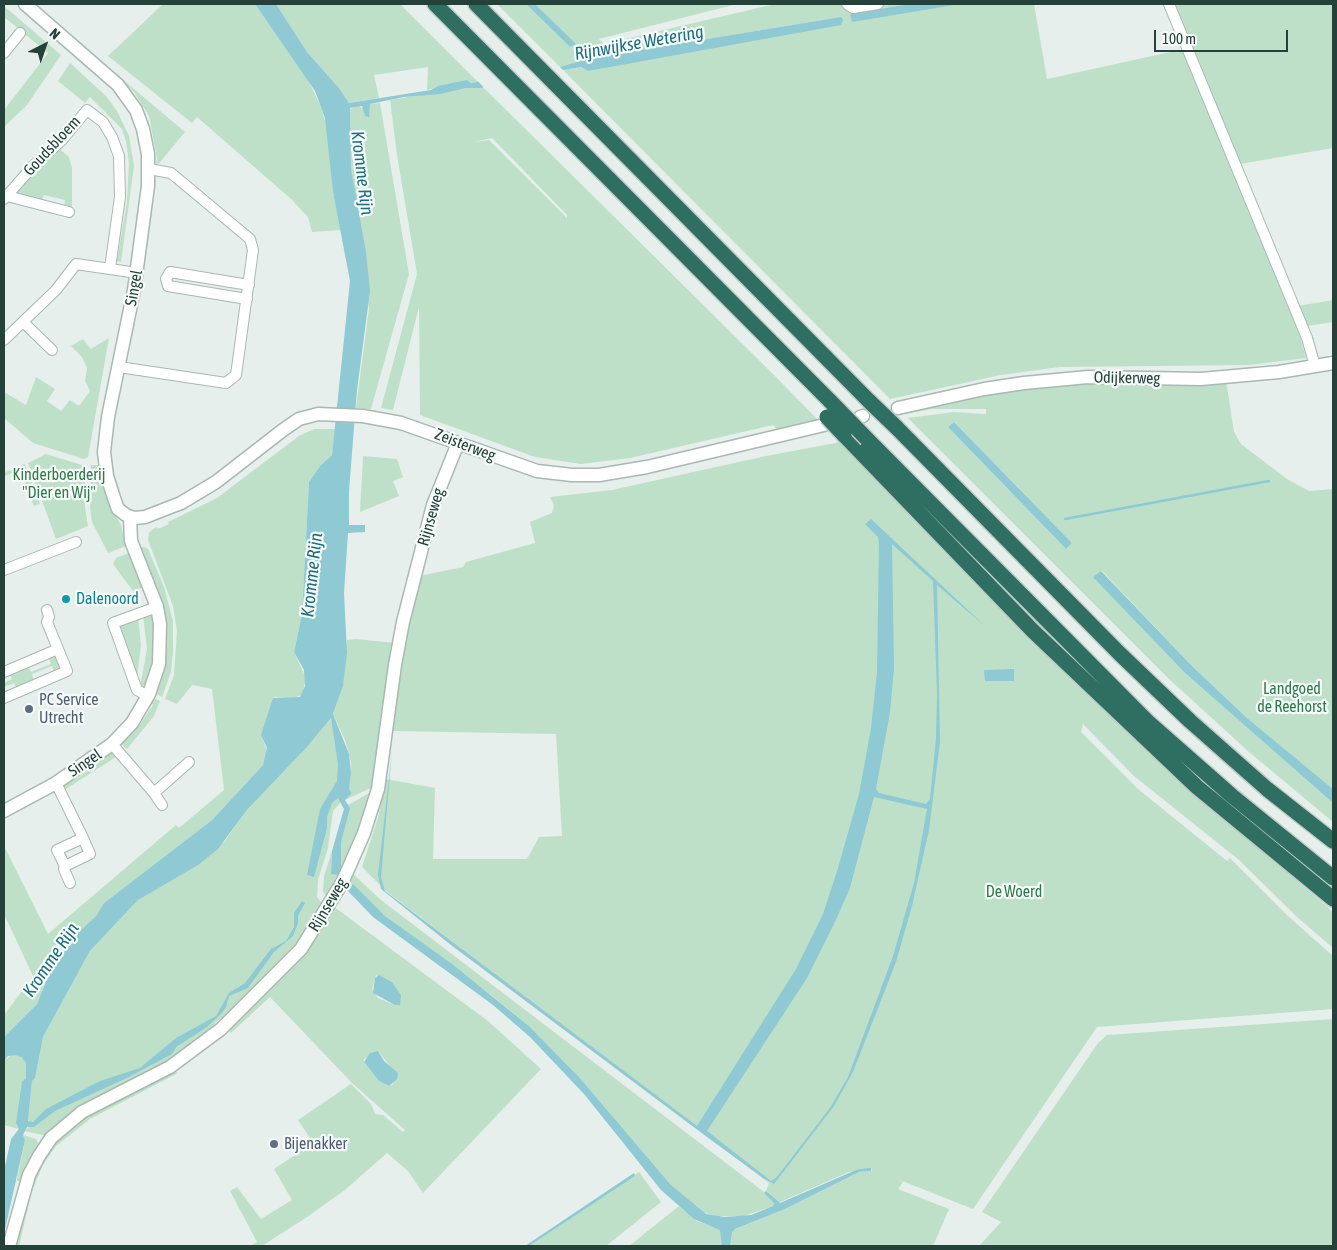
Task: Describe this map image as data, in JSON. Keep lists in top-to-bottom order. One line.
{"streets":{"street":["Goudsbloem","Singel","Odijkerweg","Zeisterweg","Rijnseweg"]},"crossings":[["Singel","Zeisterweg"],["Zeisterweg","Rijnseweg"]],"water":["Rijnwijkse Wetering","Kromme Rijn"],"parks":["Kinderboerderij \"Dier en Wij\"","Landgoed de Reehorst","De Woerd"],"places":["Dalenoord","PC Service Utrecht","Bijenakker"],"scale_bar":"100 m","north":"top right"}
